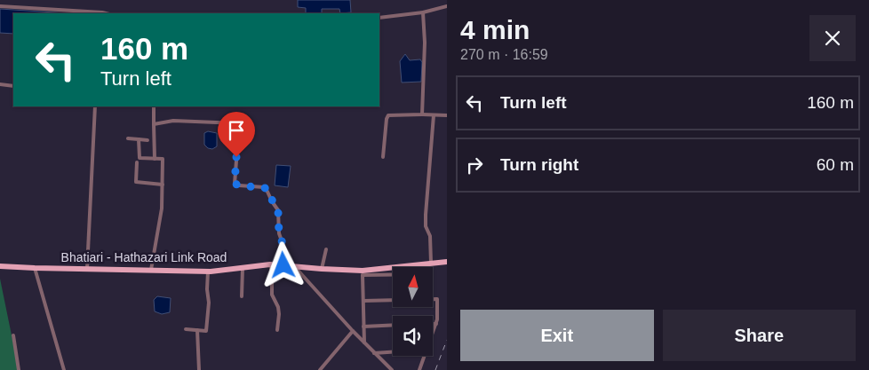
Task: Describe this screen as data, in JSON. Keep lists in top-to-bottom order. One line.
{"streets":{"main road":["Bhatiari - Hathazari Link Road"]},"north":"top","page":{"heading":["4 min","270 m · 16:59"],"turn":["160 m","Turn left"],"list":[{"name":"Turn left","value":"160 m"},{"name":"Turn right","value":"60 m"}],"buttons":["Exit","Share"]}}
